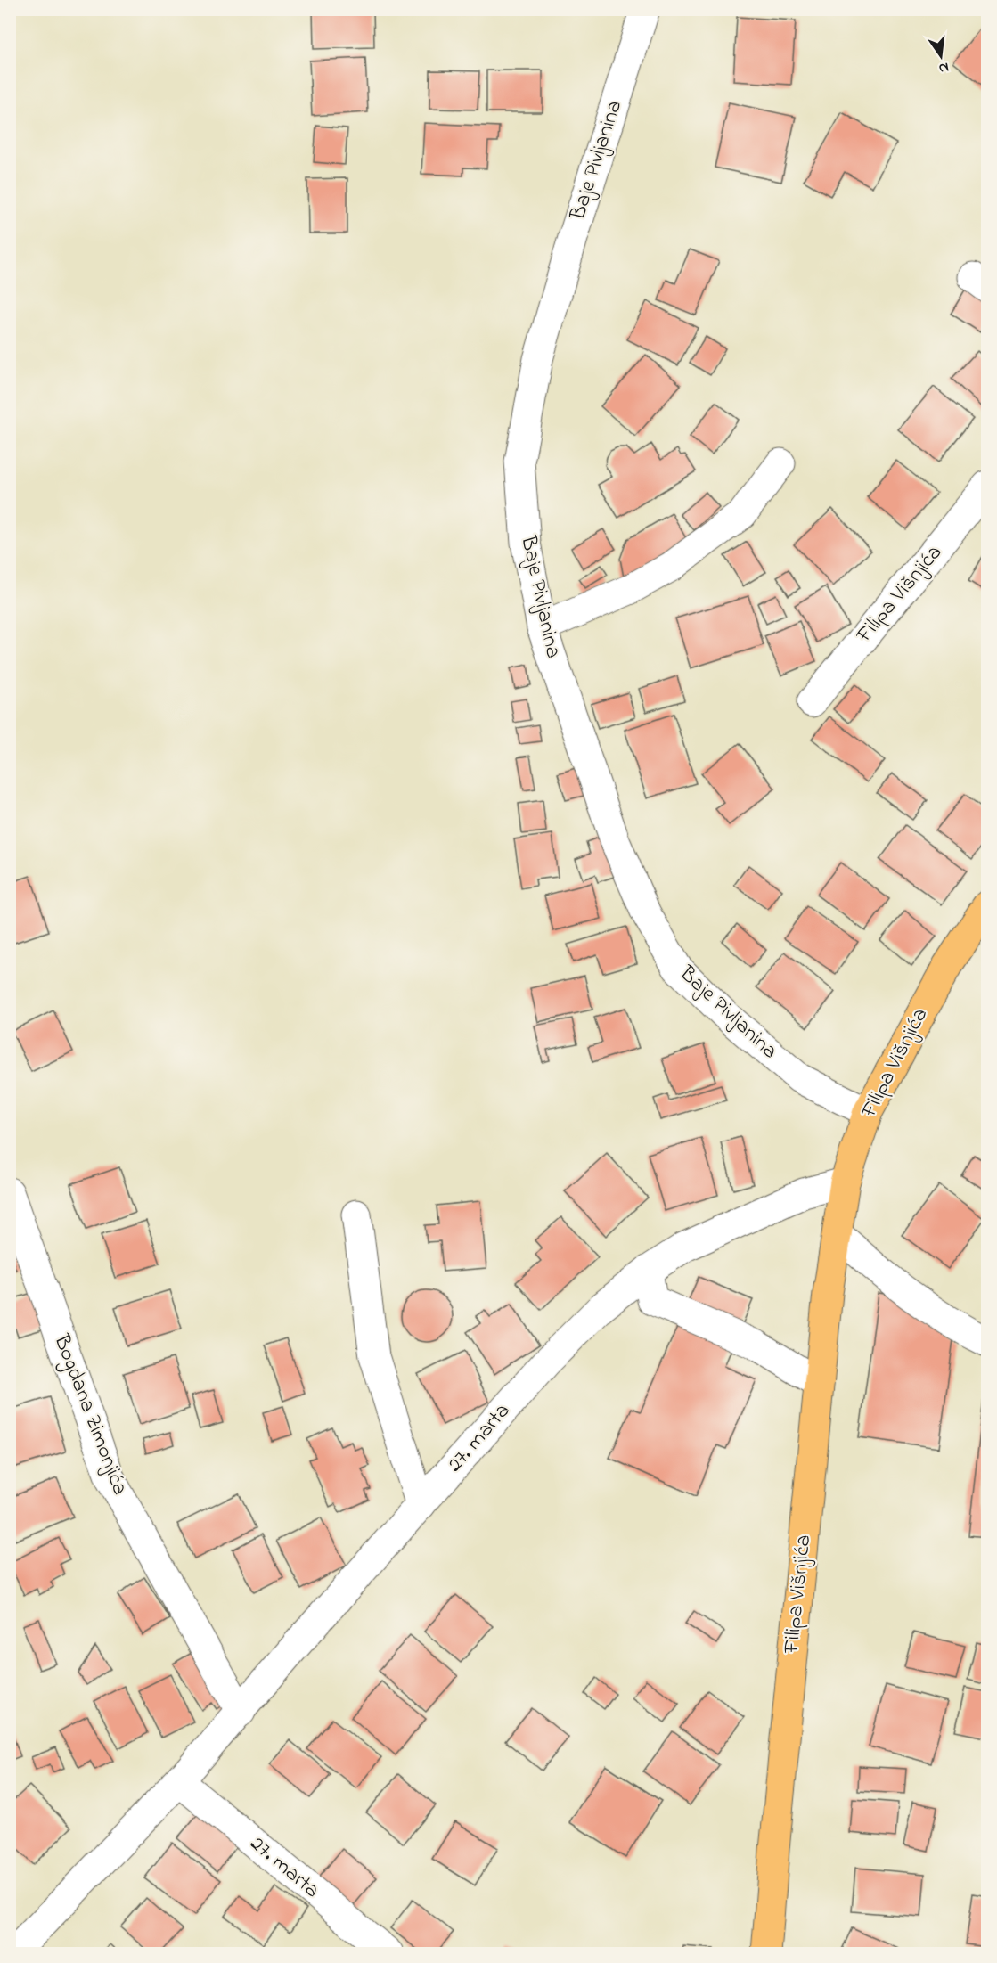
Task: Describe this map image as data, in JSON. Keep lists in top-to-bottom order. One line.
{"streets":{"main road":["Filipa Višnjića"],"street":["Baje Pivljanina","Bogdana Zimonjića","27. marta"]},"crossings":[["Baje Pivljanina","Filipa Višnjića"],["Filipa Višnjića","27. marta"],["Bogdana Zimonjića","27. marta"]],"north":"bottom"}
